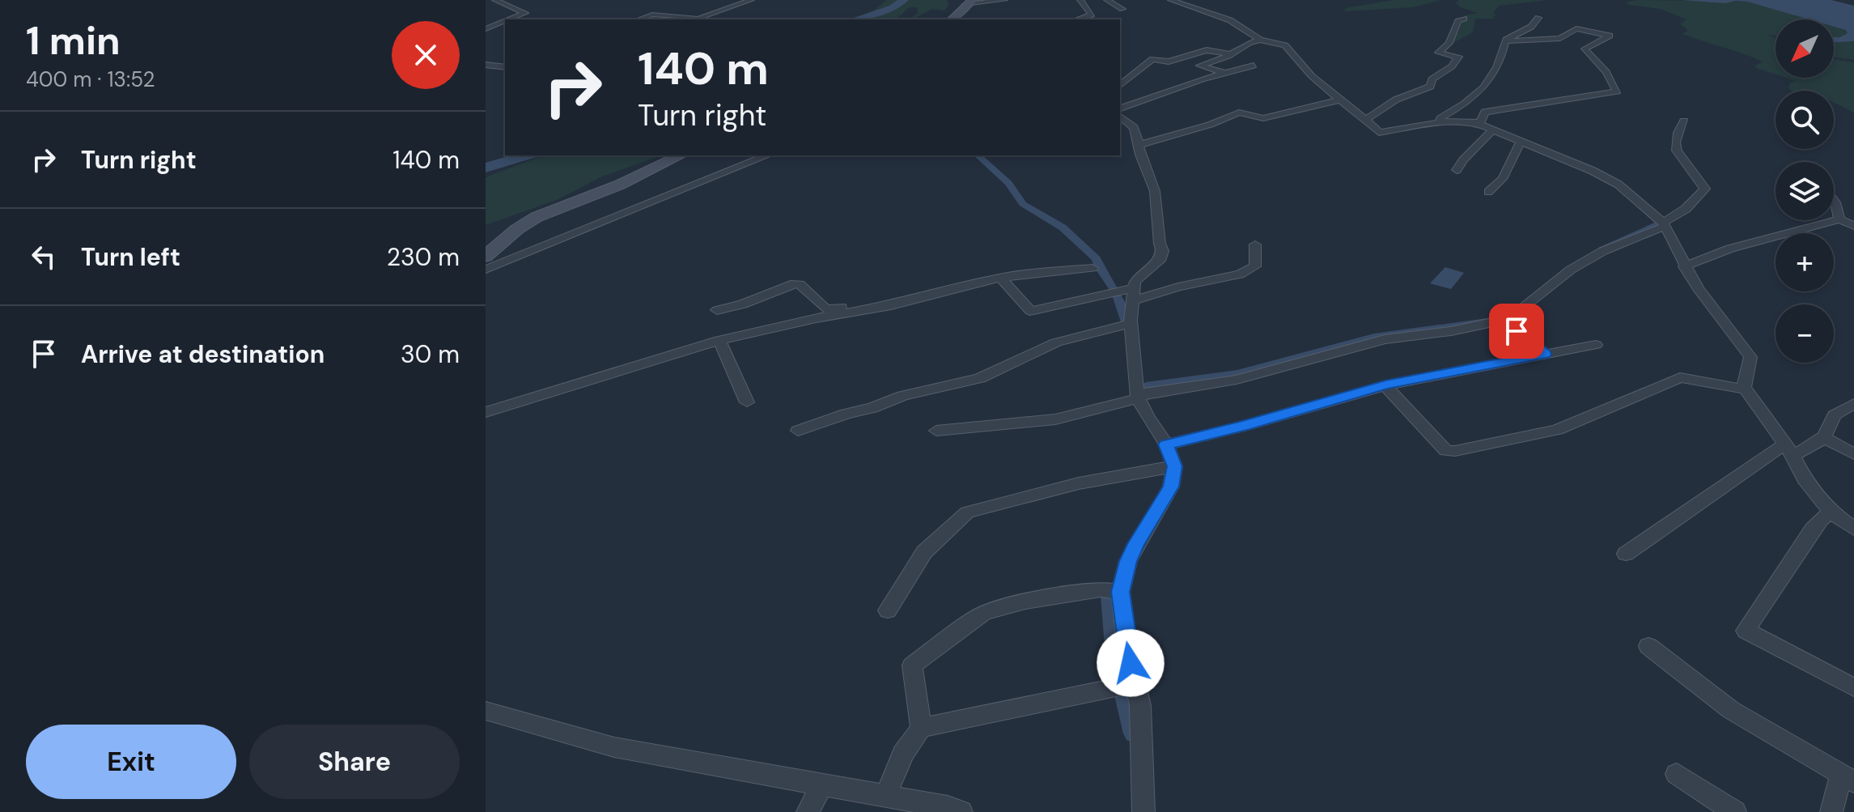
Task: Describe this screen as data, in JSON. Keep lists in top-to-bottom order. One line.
{"north":"bottom left","page":{"heading":["1 min","400 m · 13:52"],"map_buttons":["+","−"],"turn":["140 m","Turn right"],"list":[{"name":"Turn right","value":"140 m"},{"name":"Turn left","value":"230 m"},{"name":"Arrive at destination","value":"30 m"}],"buttons":["Exit","Share"]}}
